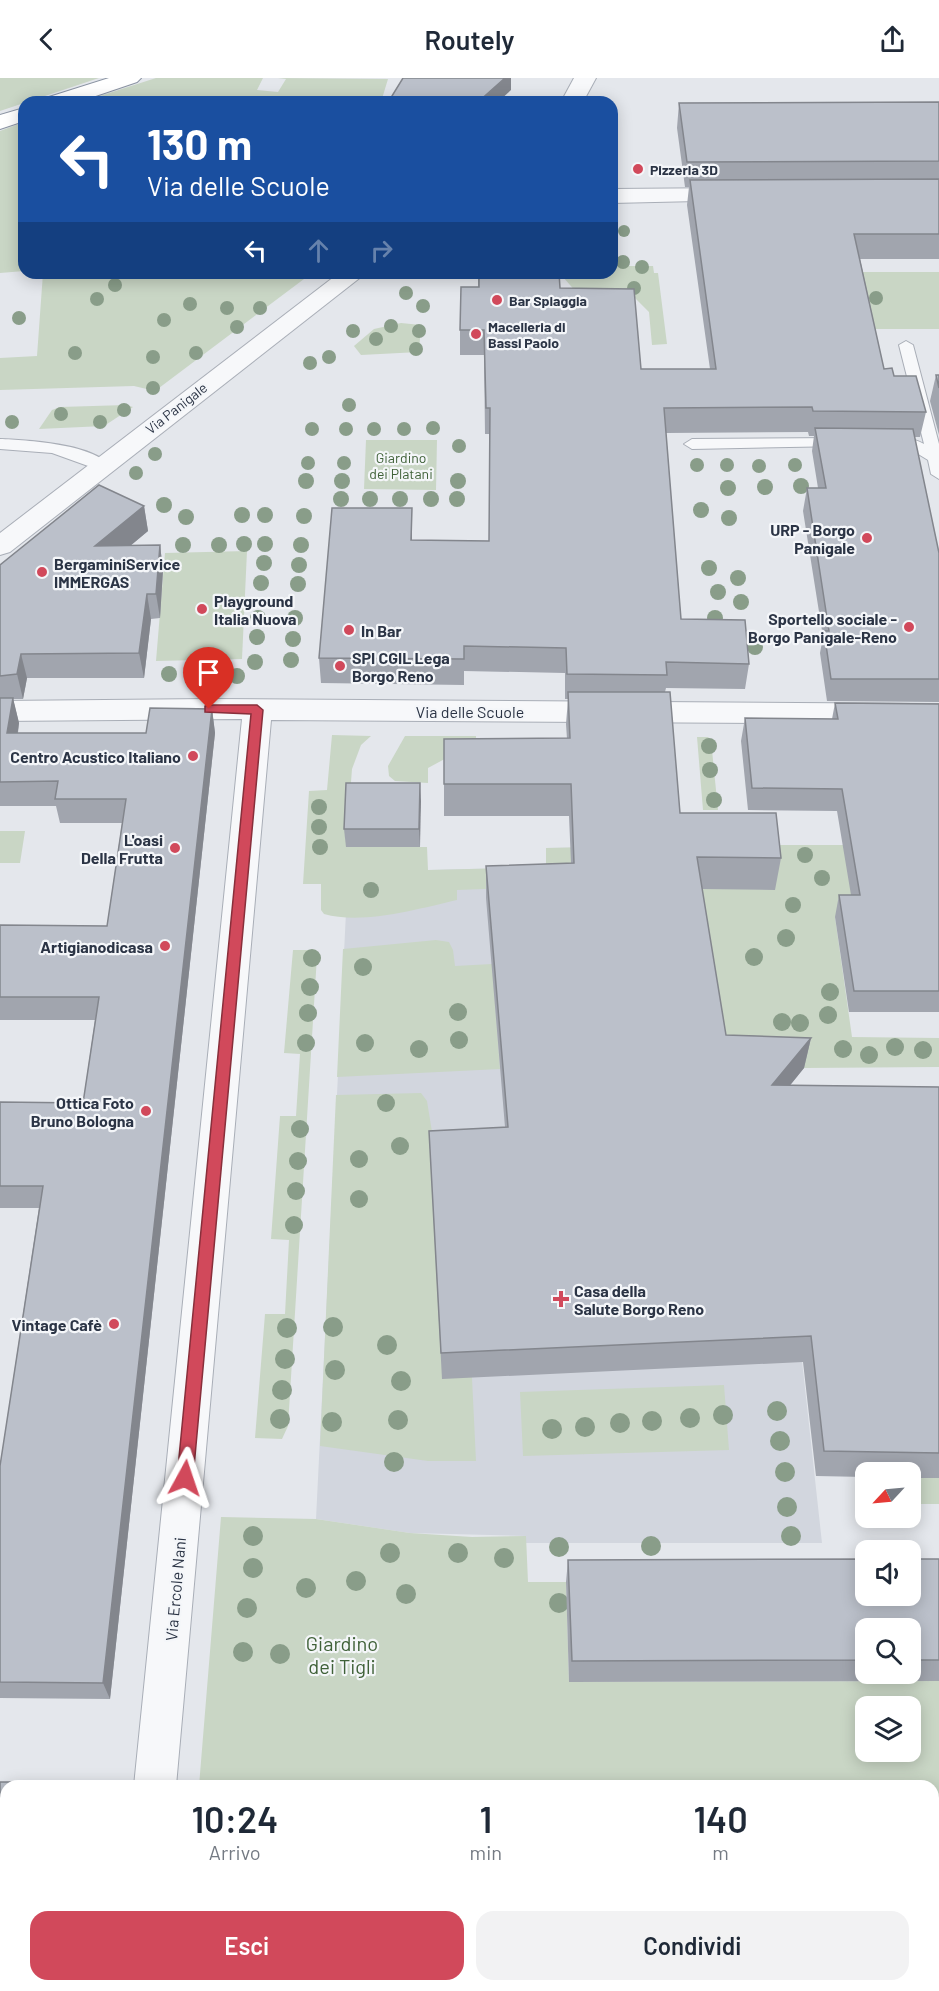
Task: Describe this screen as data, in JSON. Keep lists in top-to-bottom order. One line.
{"streets":{"street":["Via Panigale","Via delle Scuole","Via Ercole Nani"]},"crossings":[["Via delle Scuole","Via Ercole Nani"]],"parks":["Giardino dei Platani","Giardino dei Tigli"],"places":{"other":["Pizzeria 3D","Bar Spiaggia","Macelleria di Bassi Paolo","URP - Borgo Panigale","BergaminiService IMMERGAS","Playground Italia Nuova","Sportello sociale - Borgo Panigale-Reno","In Bar","SPI CGIL Lega Borgo Reno","Centro Acustico Italiano","L'oasi Della Frutta","Artigianodicasa","Ottica Foto Bruno Bologna","Vintage Cafè"],"health":["Casa della Salute Borgo Reno"]},"north":"bottom left","page":{"header":"Routely","turn":["130 m","Via delle Scuole"],"eta":["10:24","Arrivo","1","min","140","m"],"buttons":["Esci","Condividi"]}}
